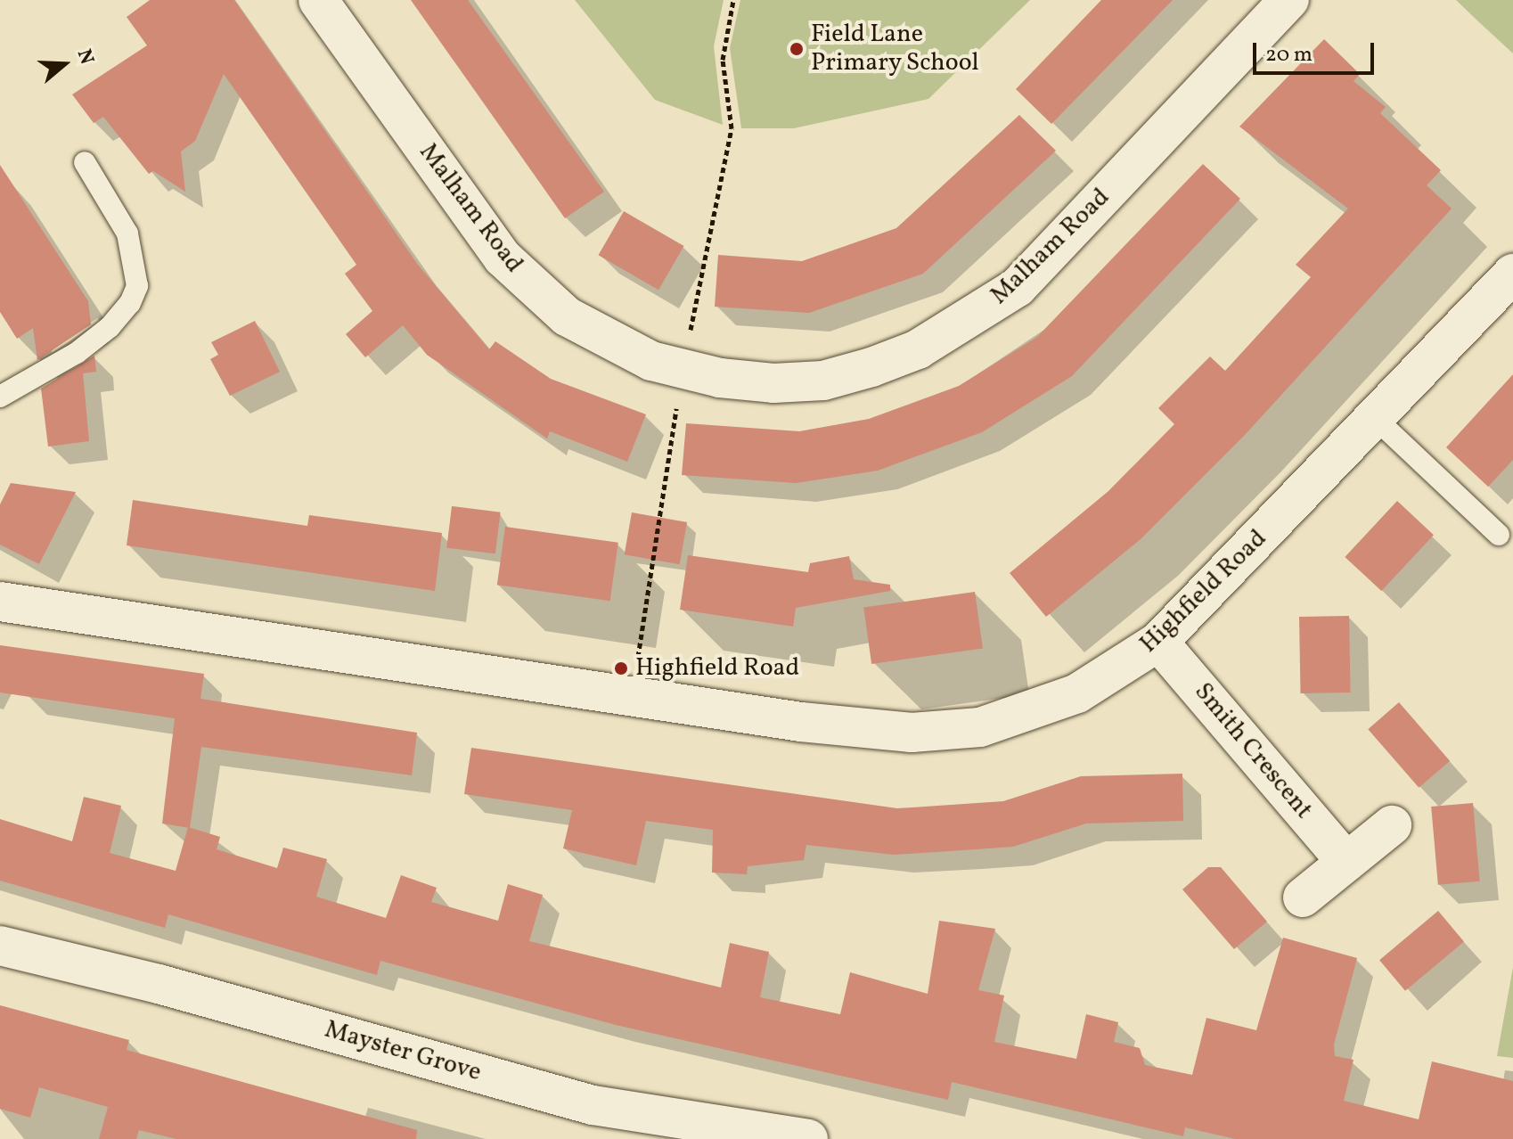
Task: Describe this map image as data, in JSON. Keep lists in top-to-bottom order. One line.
{"streets":{"street":["Malham Road","Highfield Road","Smith Crescent","Mayster Grove"]},"crossings":[["Highfield Road","Smith Crescent"]],"places":["Field Lane Primary School","Highfield Road"],"scale_bar":"20 m","north":"right"}
